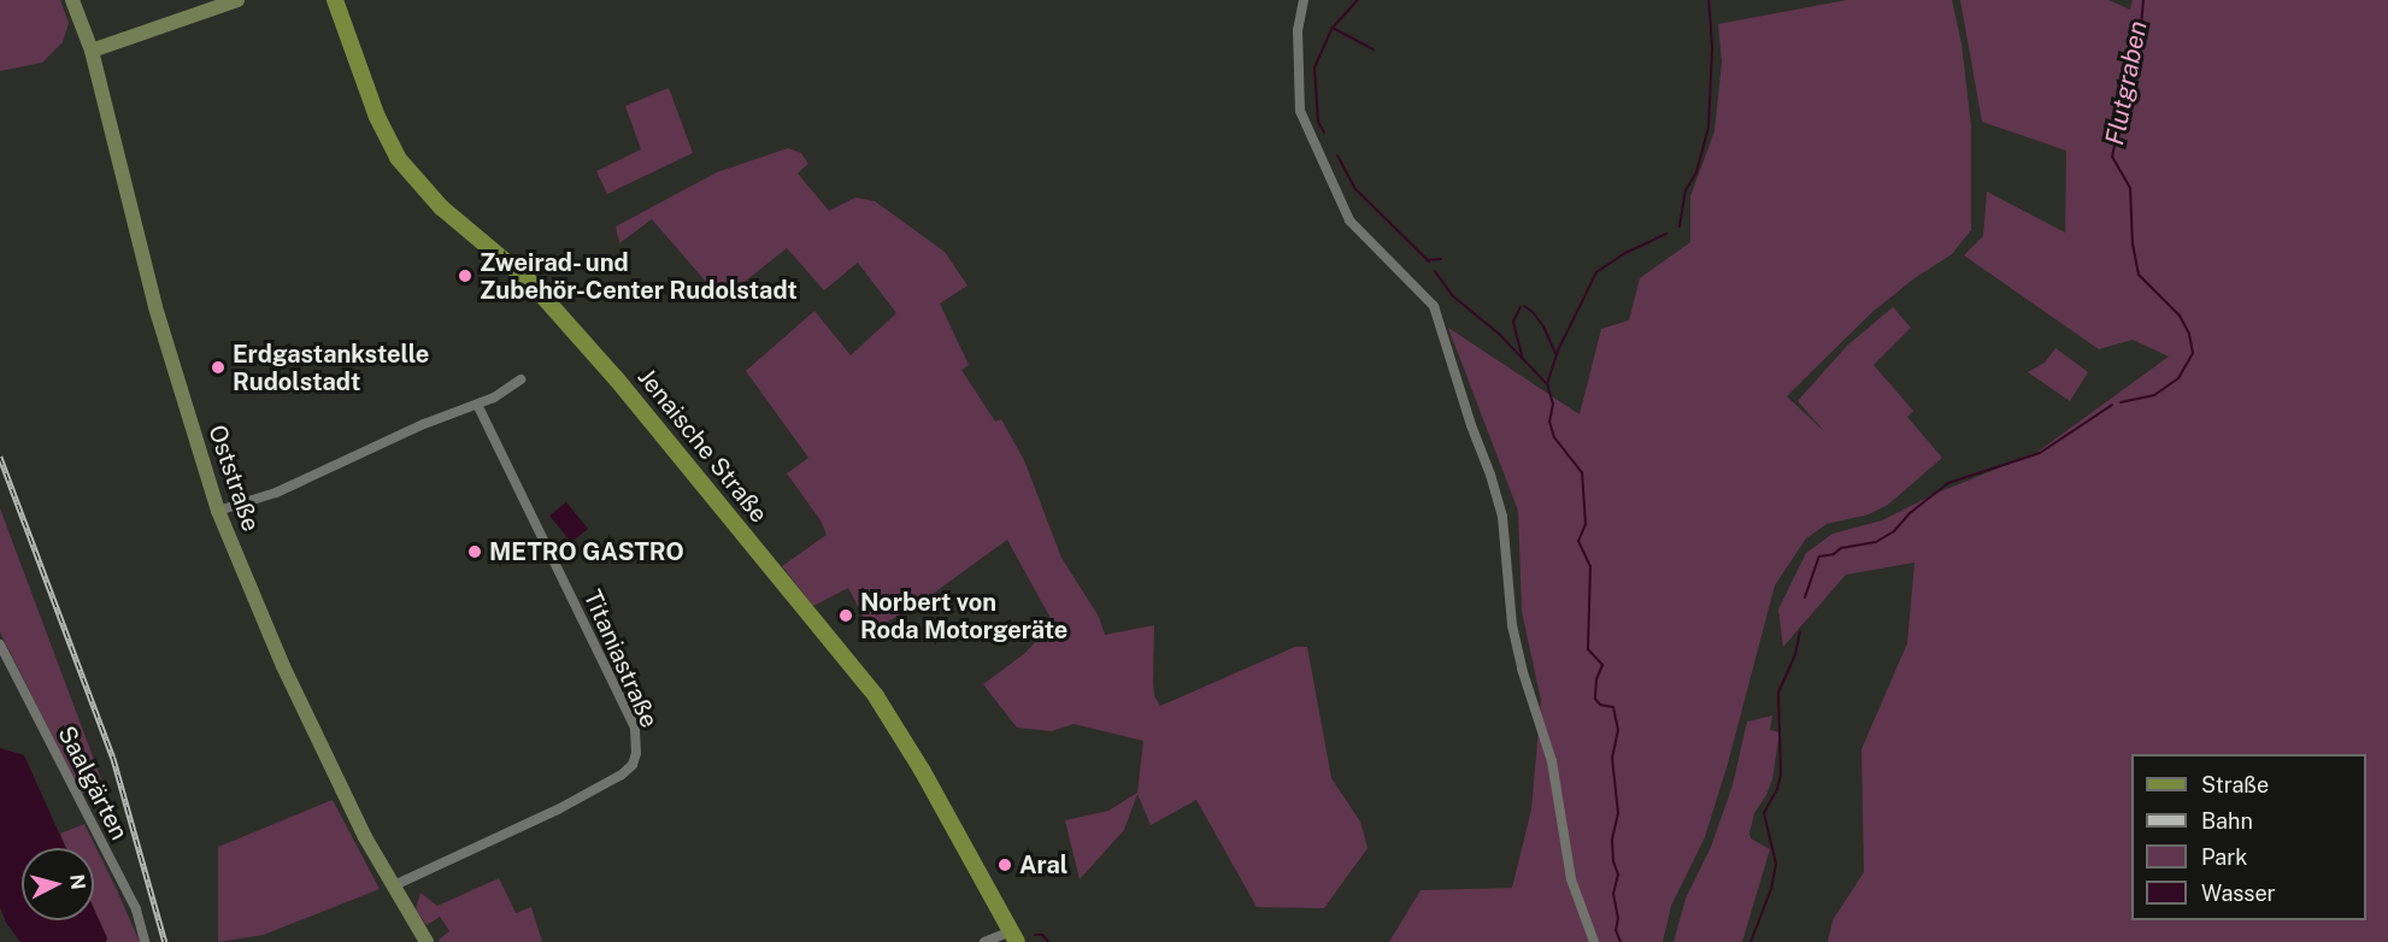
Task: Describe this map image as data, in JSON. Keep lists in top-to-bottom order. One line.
{"streets":{"main road":["Jenaische Straße"],"street":["Oststraße","Titaniastraße","Saalgärten"]},"crossings":[["Oststraße","Titaniastraße"]],"water":["Flutgraben"],"places":["Zweirad- und Zubehör-Center Rudolstadt","Erdgastankstelle Rudolstadt","METRO GASTRO","Norbert von Roda Motorgeräte","Aral"],"legend":["Straße","Bahn","Park","Wasser"],"north":"right"}
